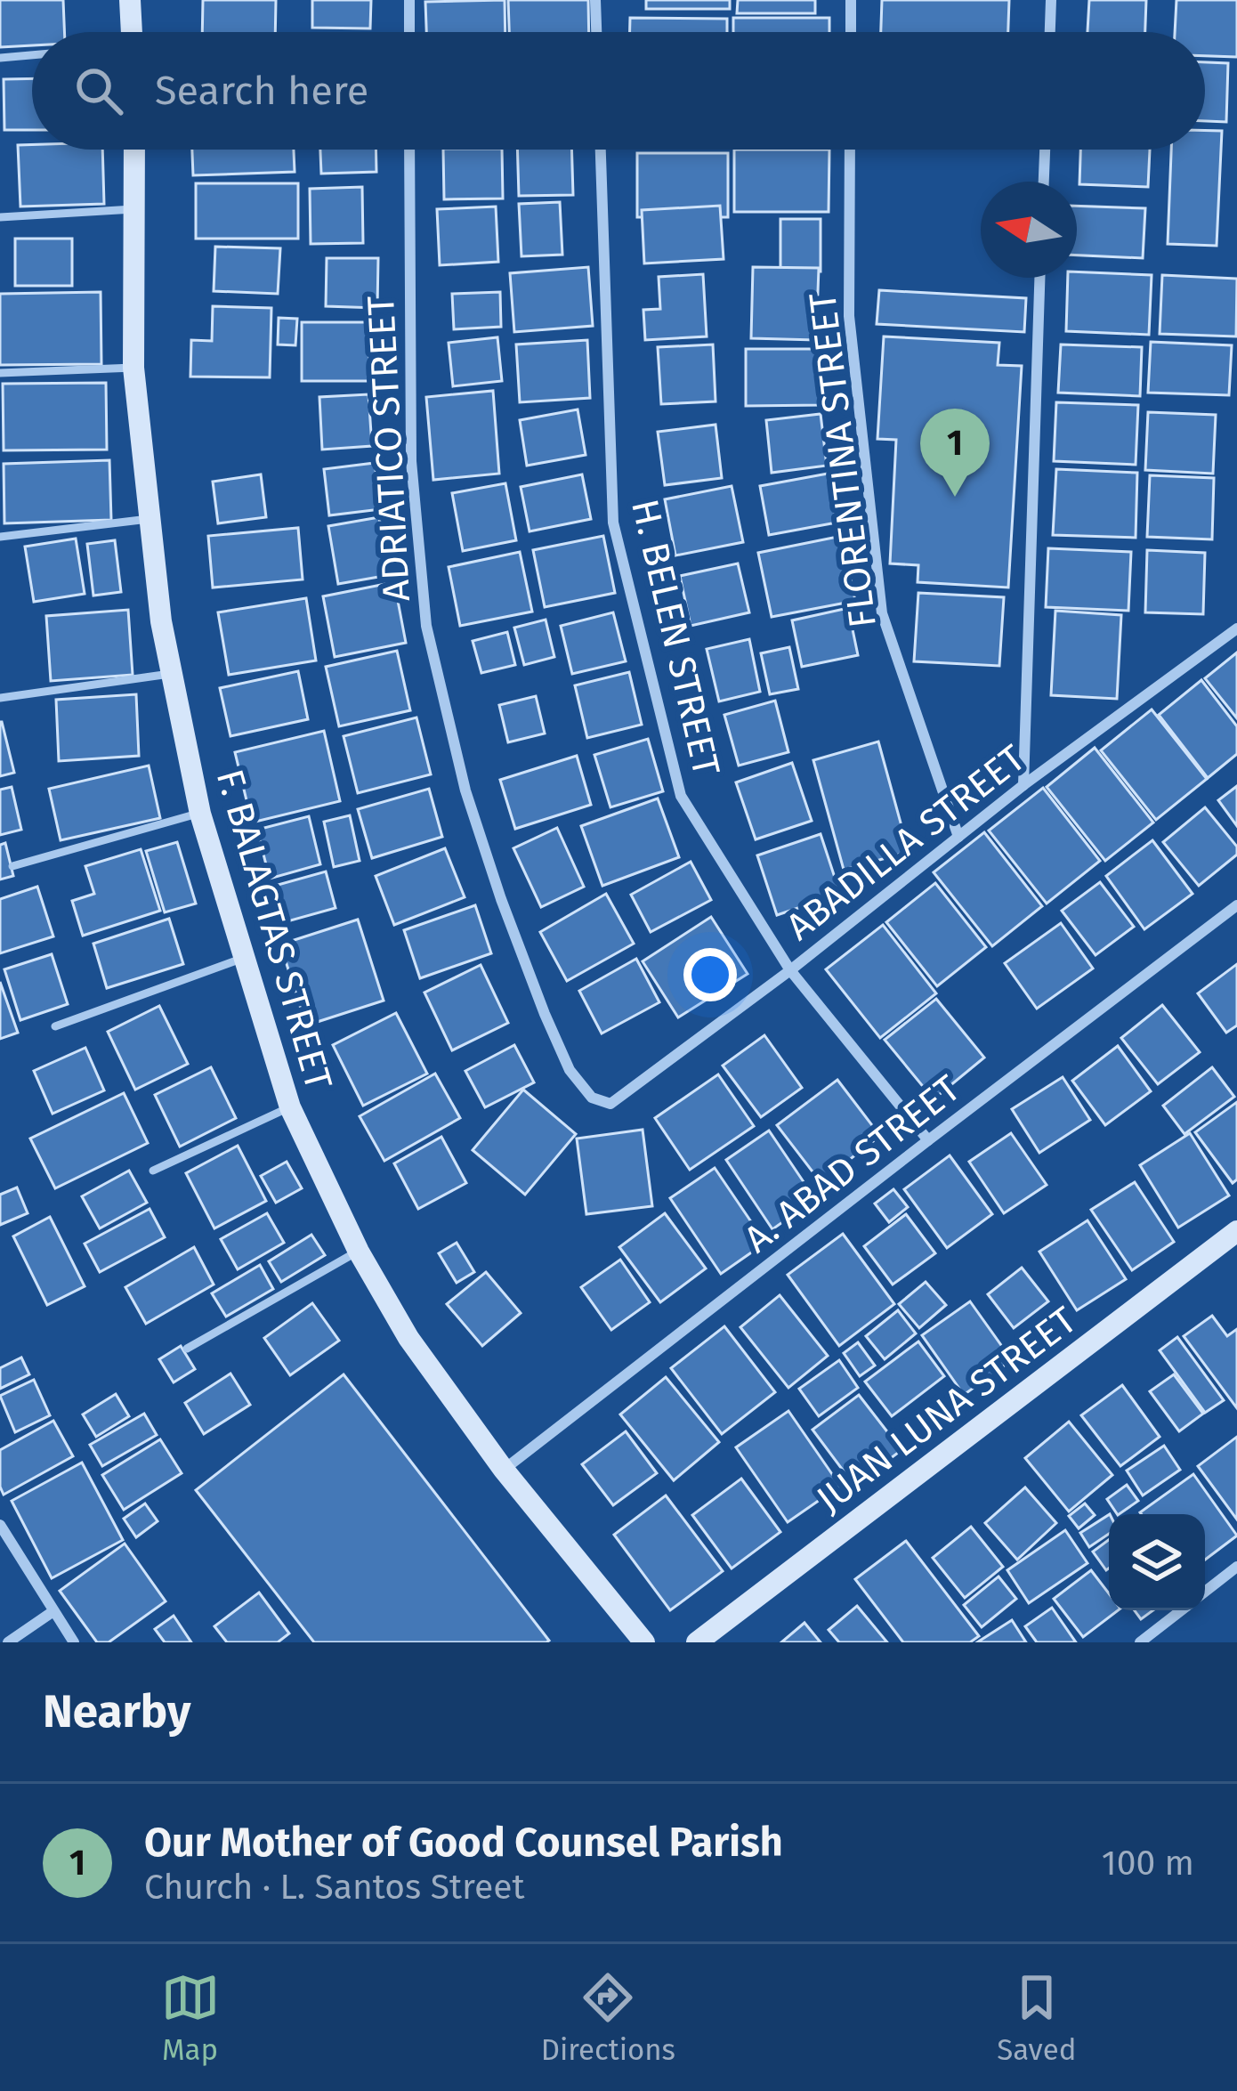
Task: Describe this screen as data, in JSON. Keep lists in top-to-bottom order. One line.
{"streets":{"main road":["F. BALAGTAS STREET","JUAN LUNA STREET"],"street":["ADRIATICO STREET","FLORENTINA STREET","H. BELEN STREET","ABADILLA STREET","A. ABAD STREET"]},"crossings":[["ADRIATICO STREET","ABADILLA STREET"],["FLORENTINA STREET","ABADILLA STREET"],["H. BELEN STREET","ABADILLA STREET"],["H. BELEN STREET","A. ABAD STREET"],["F. BALAGTAS STREET","A. ABAD STREET"]],"north":"left","page":{"search":"Search here","pins":"1","heading":"Nearby","list":[{"mark":"1","name":"Our Mother of Good Counsel Parish","note":"Church · L. Santos Street","value":"100 m"}],"nav":["Map","Directions","Saved"]}}
